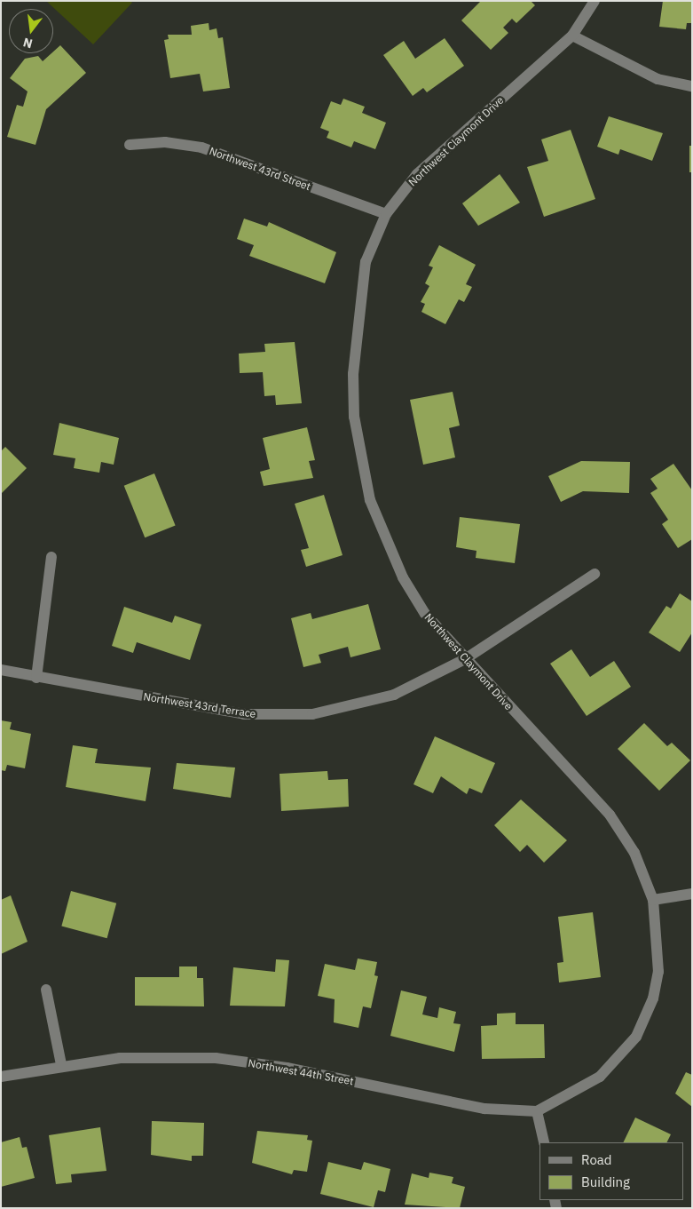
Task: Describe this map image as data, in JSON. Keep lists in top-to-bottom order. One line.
{"streets":{"street":["Northwest Claymont Drive","Northwest 43rd Street","Northwest 43rd Terrace","Northwest 44th Street"]},"crossings":[["Northwest Claymont Drive","Northwest 43rd Street"],["Northwest Claymont Drive","Northwest 43rd Terrace"],["Northwest Claymont Drive","Northwest 44th Street"]],"legend":["Road","Building"],"north":"bottom"}
